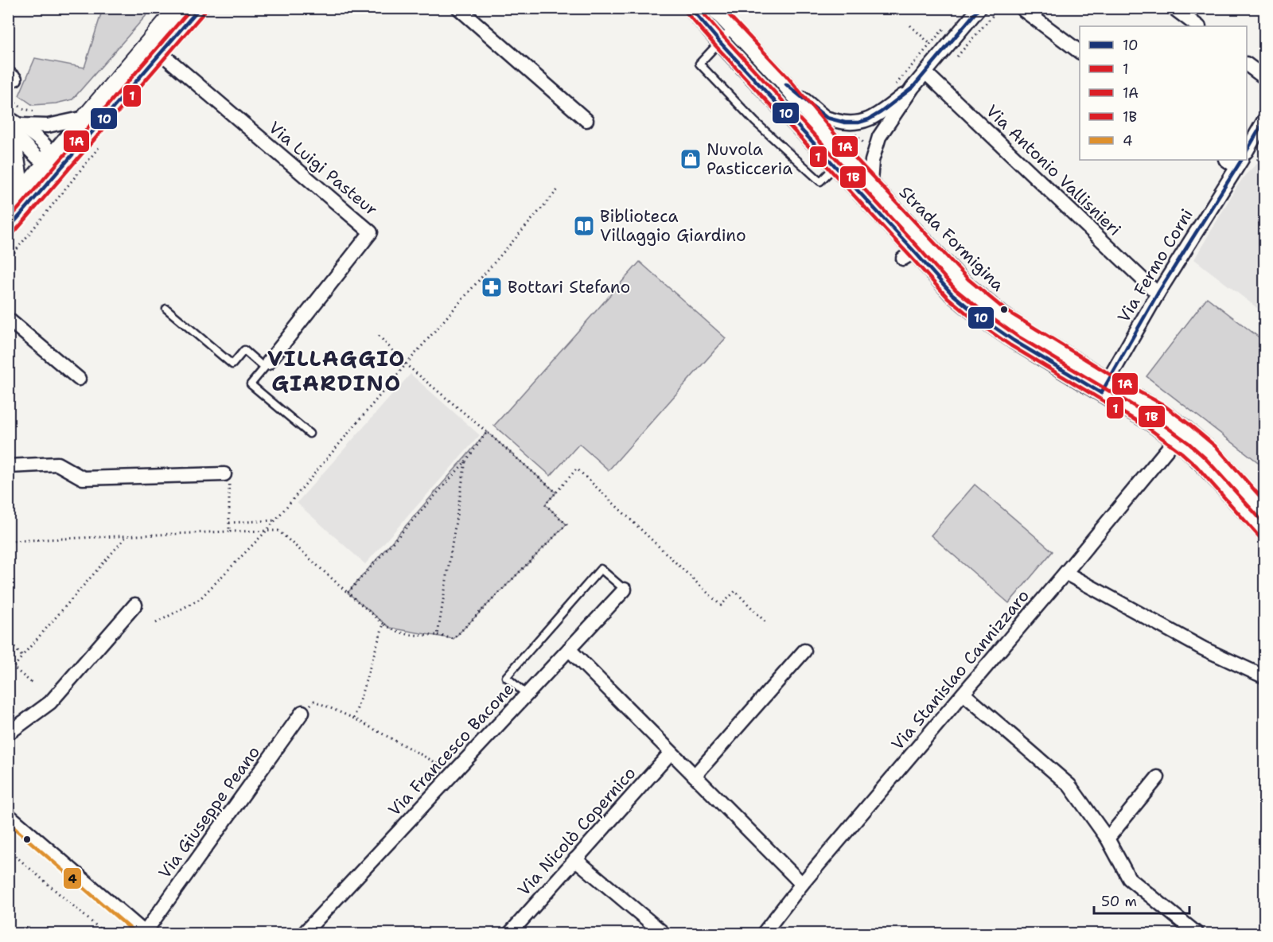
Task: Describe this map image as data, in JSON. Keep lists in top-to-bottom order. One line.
{"streets":{"street":["Via Luigi Pasteur","Via Antonio Vallisnieri","Strada Formigina","Via Fermo Corni","Via Stanislao Cannizzaro","Via Francesco Bacone","Via Giuseppe Peano","Via Nicolò Copernico"]},"crossings":[["Via Antonio Vallisnieri","Via Fermo Corni"],["Strada Formigina","Via Fermo Corni"],["Strada Formigina","Via Stanislao Cannizzaro"]],"districts":["VILLAGGIO GIARDINO"],"places":{"shop":["Nuvola Pasticceria"],"library":["Biblioteca Villaggio Giardino"],"pharmacy":["Bottari Stefano"]},"lines":["transit line 10","transit line 1A","transit line 1B","transit line 1","transit line 4"],"legend":["10","1","1A","1B","4"],"scale_bar":"50 m"}
